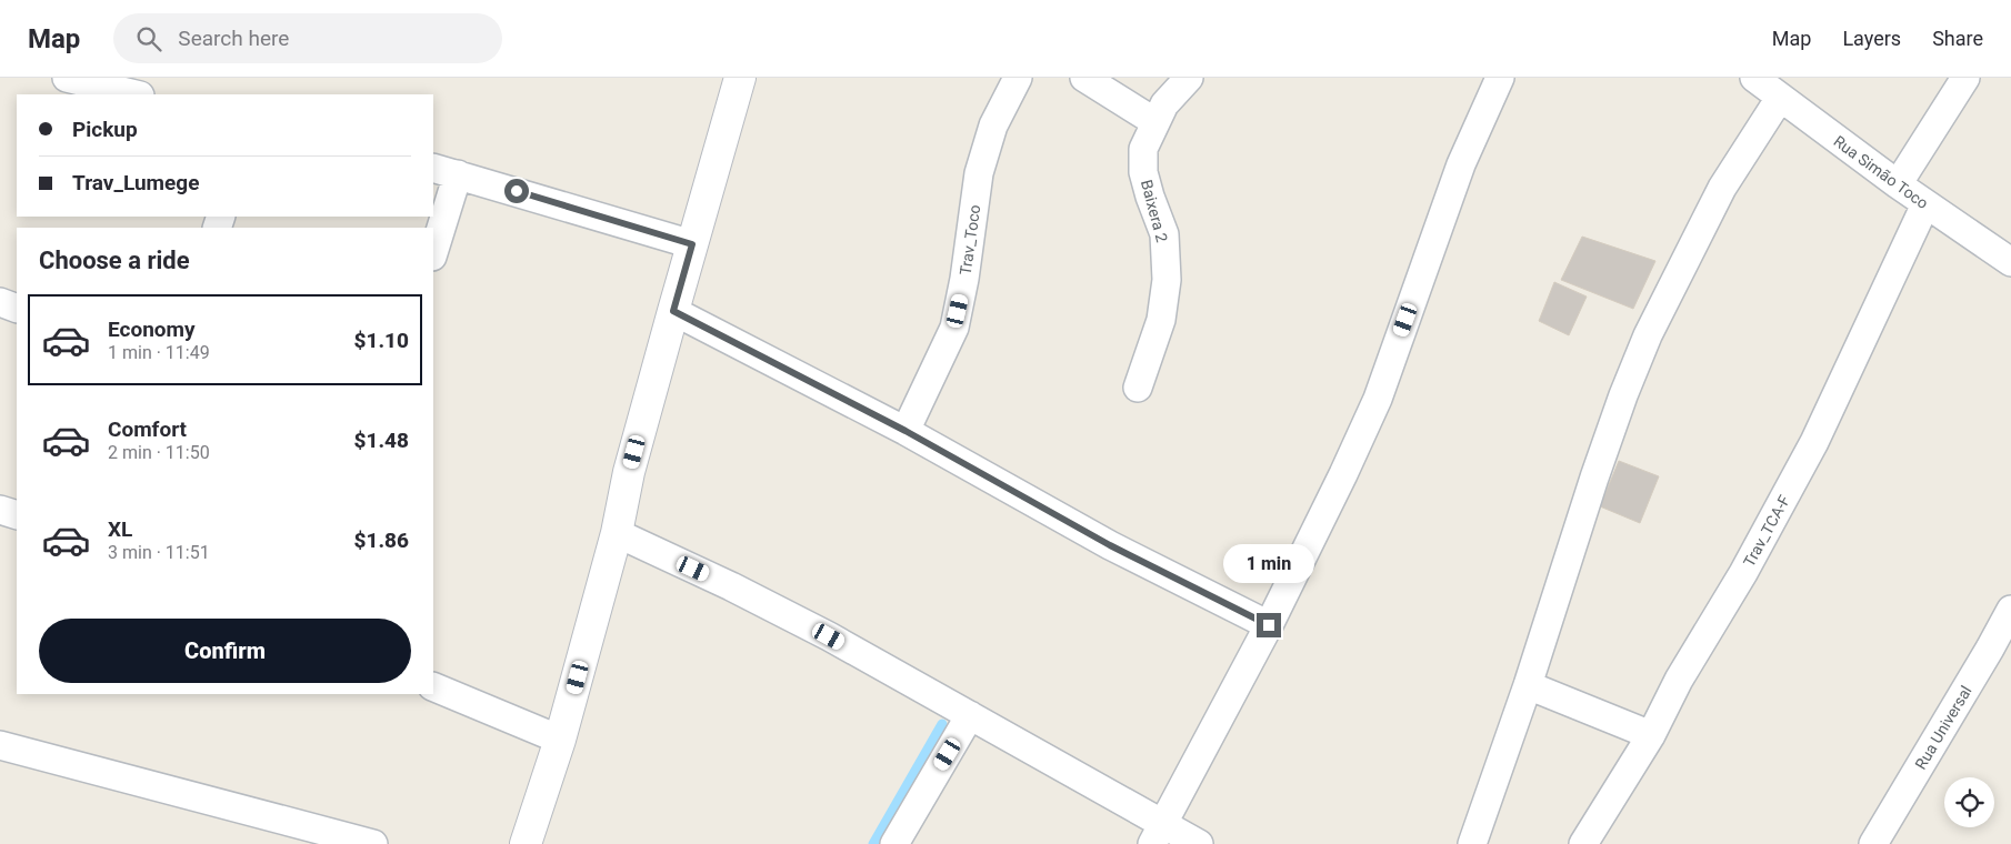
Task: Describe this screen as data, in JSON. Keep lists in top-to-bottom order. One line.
{"streets":{"street":["Rua Simão Toco","Baixera 2","Trav_Toco","Trav_TCA-F","Rua Universal"]},"crossings":[["Rua Simão Toco","Trav_TCA-F"]],"page":{"header":"Map","search":"Search here","nav":["Map","Layers","Share"],"banner":["Pickup","Trav_Lumege"],"heading":"Choose a ride","list":[{"name":"Economy","note":"1 min · 11:49","value":"$1.10"},{"name":"Comfort","note":"2 min · 11:50","value":"$1.48"},{"name":"XL","note":"3 min · 11:51","value":"$1.86"}],"bubble":"1 min","buttons":"Confirm"}}
